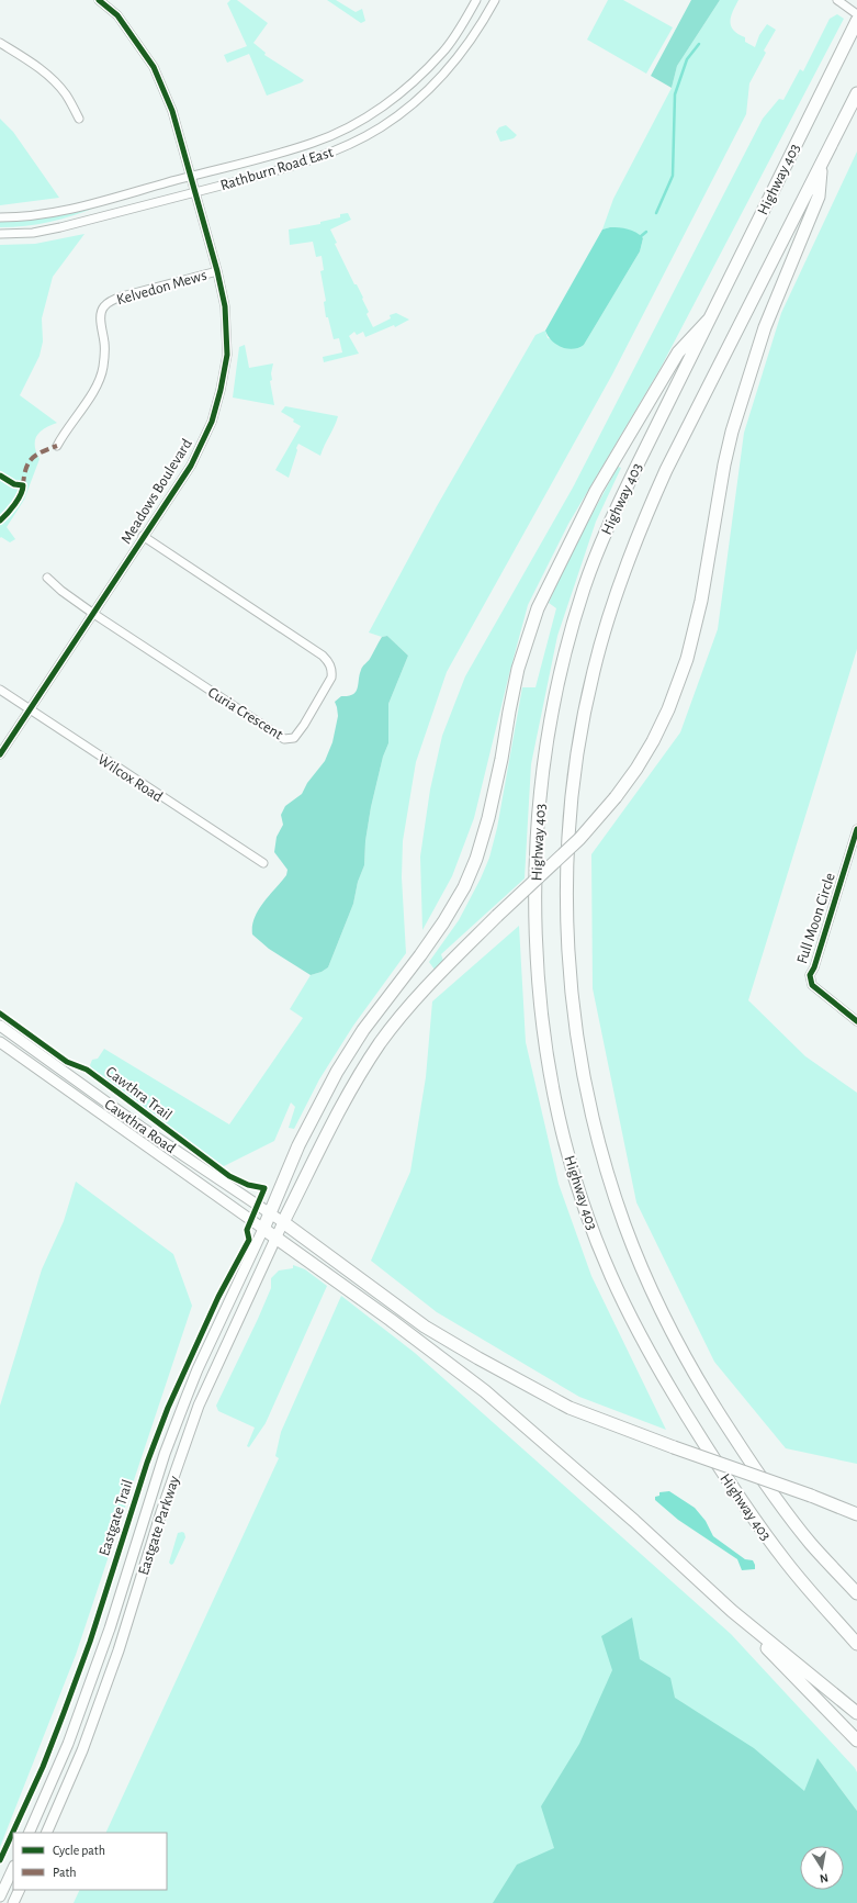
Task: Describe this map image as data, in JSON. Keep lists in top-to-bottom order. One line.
{"streets":{"highway":["Highway 403"],"main road":["Cawthra Road","Eastgate Parkway"],"street":["Rathburn Road East","Kelvedon Mews","Meadows Boulevard","Curia Crescent","Wilcox Road","Full Moon Circle"],"cycle path":["Cawthra Trail"]},"crossings":[["Rathburn Road East","Meadows Boulevard"],["Kelvedon Mews","Meadows Boulevard"],["Meadows Boulevard","Curia Crescent"],["Meadows Boulevard","Wilcox Road"],["Cawthra Road","Eastgate Parkway"]],"legend":["Cycle path","Path"],"north":"bottom"}
